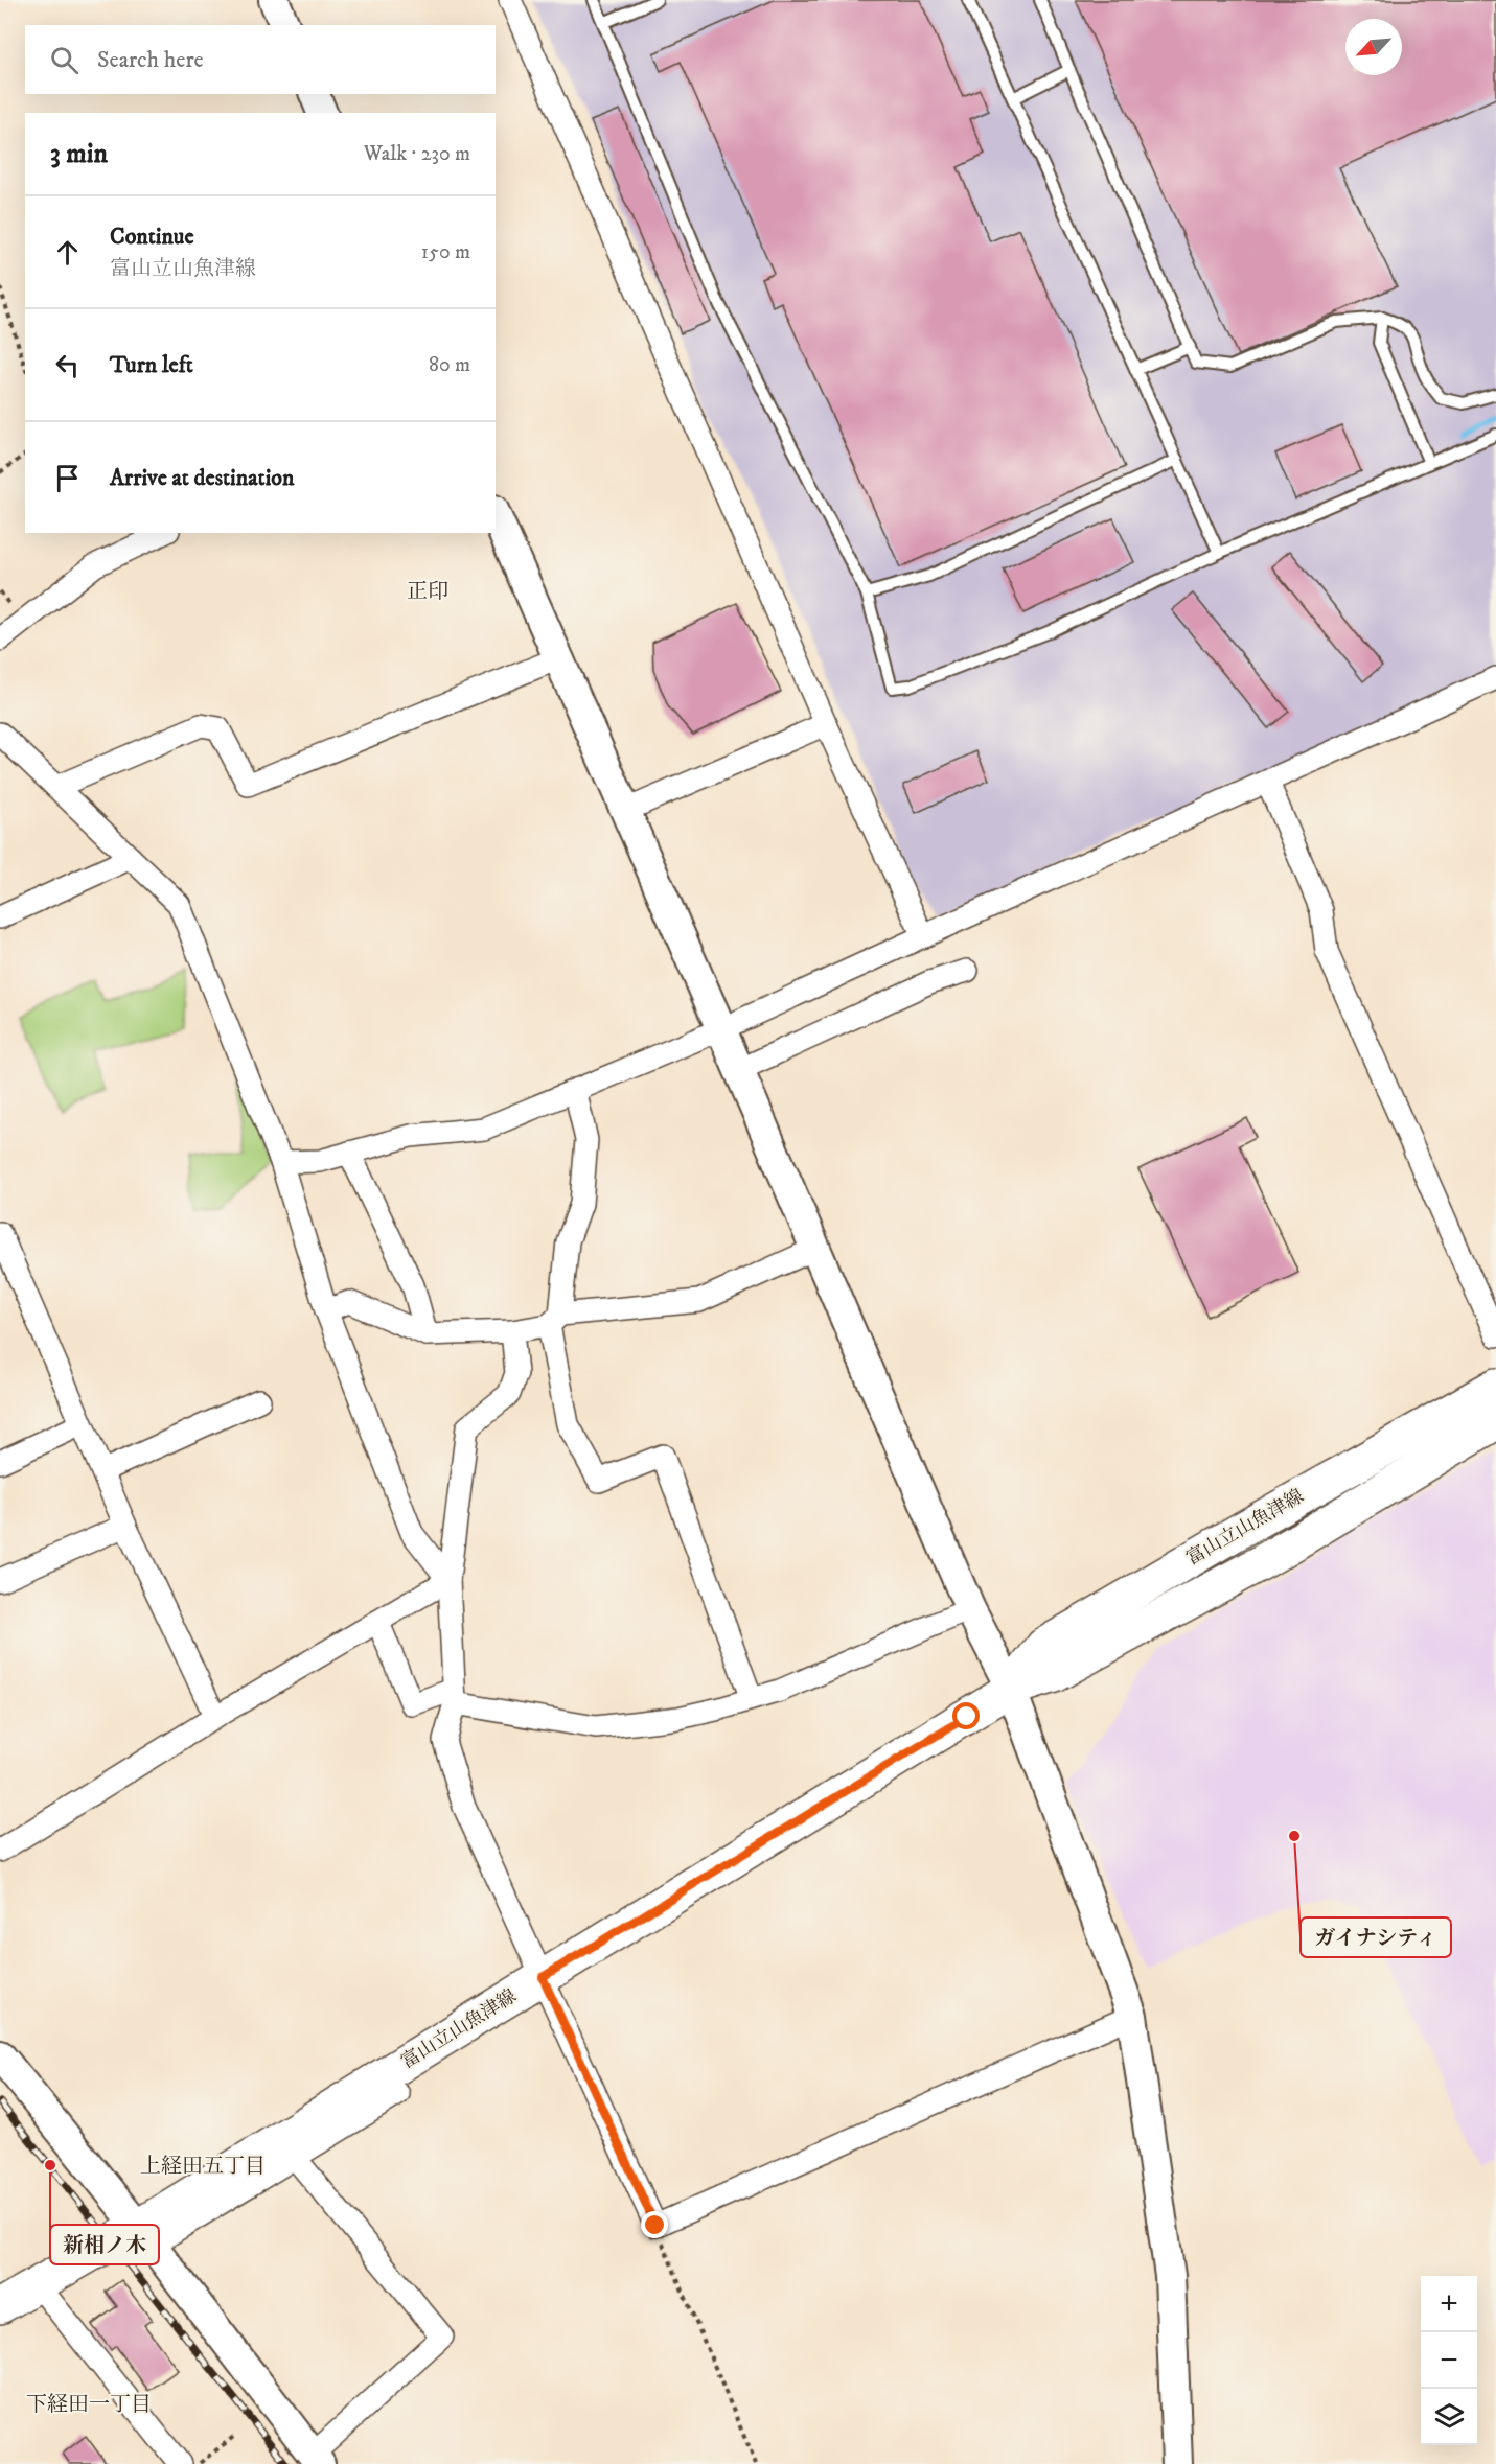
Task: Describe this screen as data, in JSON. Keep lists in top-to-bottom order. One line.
{"streets":{"main road":["富山立山魚津線"]},"districts":["正印","上経田五丁目","下経田一丁目"],"places":["ガイナシティ","新相ノ木"],"north":"bottom left","page":{"search":"Search here","heading":["3 min","Walk · 230 m"],"list":[["Continue","富山立山魚津線","150 m"],["Turn left","80 m"],"Arrive at destination"],"map_buttons":["+","−"]}}
